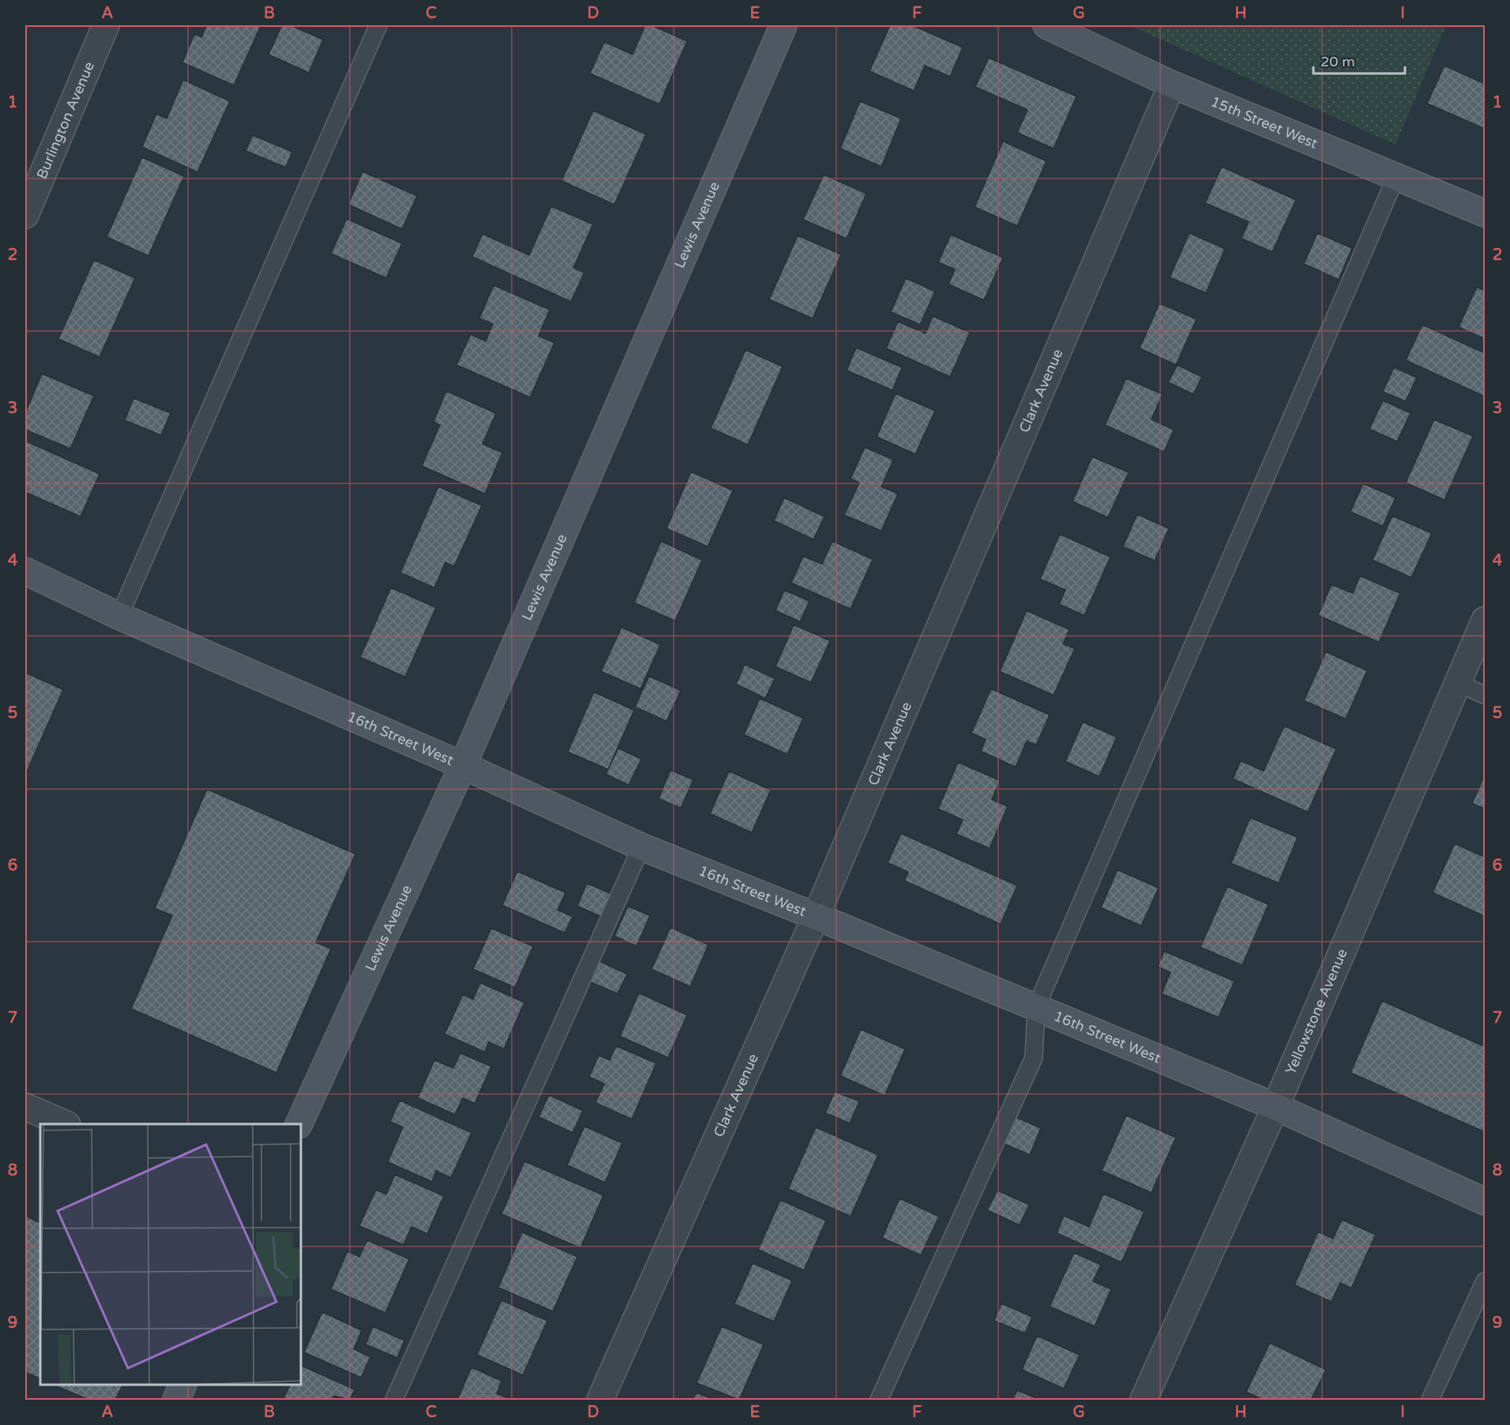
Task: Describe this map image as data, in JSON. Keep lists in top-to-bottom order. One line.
{"streets":{"street":["Burlington Avenue","15th Street West","Lewis Avenue","Clark Avenue","16th Street West","Yellowstone Avenue"]},"crossings":[["15th Street West","Clark Avenue"],["Lewis Avenue","16th Street West"],["Clark Avenue","16th Street West"],["16th Street West","Yellowstone Avenue"]],"scale_bar":"20 m","grid":{"columns":["A","B","C","D","E","F","G","H","I"],"rows":["1","2","3","4","5","6","7","8","9"]}}
